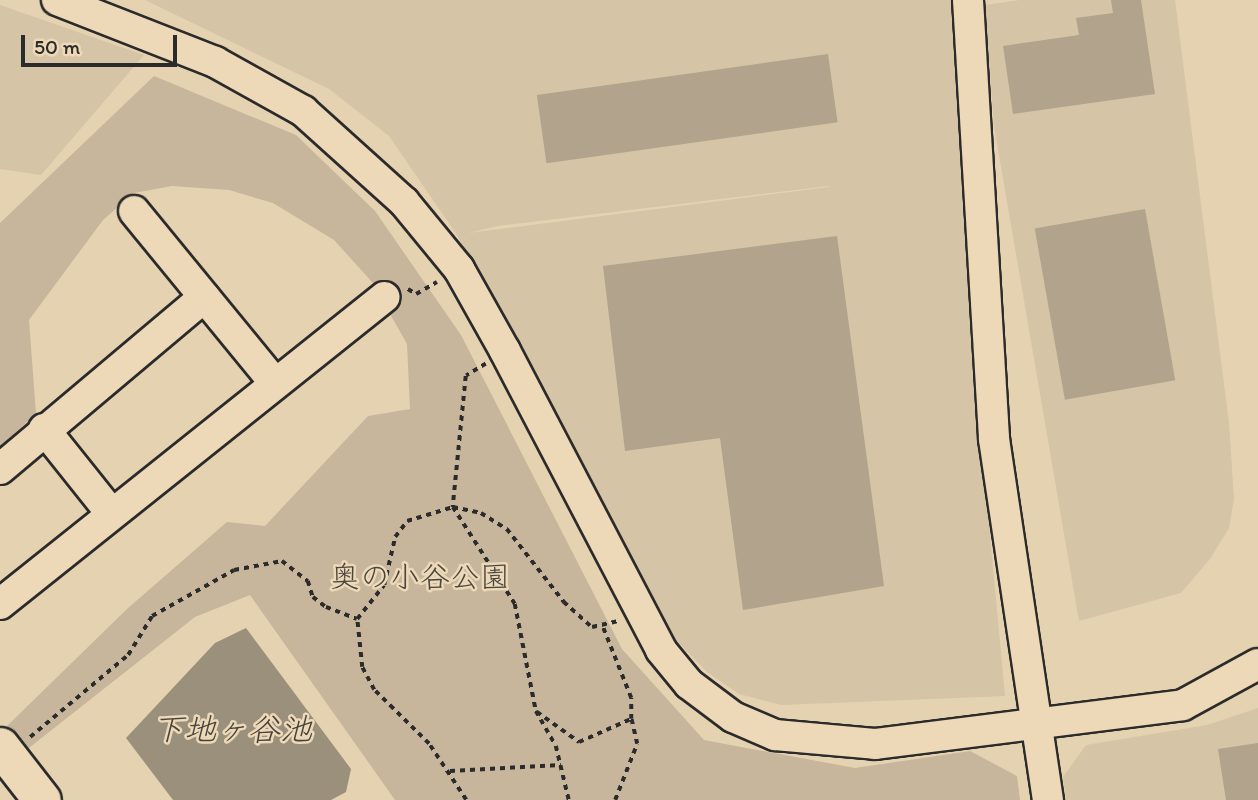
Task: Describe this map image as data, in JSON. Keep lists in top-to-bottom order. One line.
{"water":["下地ヶ谷池"],"parks":["奥の小谷公園"],"scale_bar":"50 m"}
